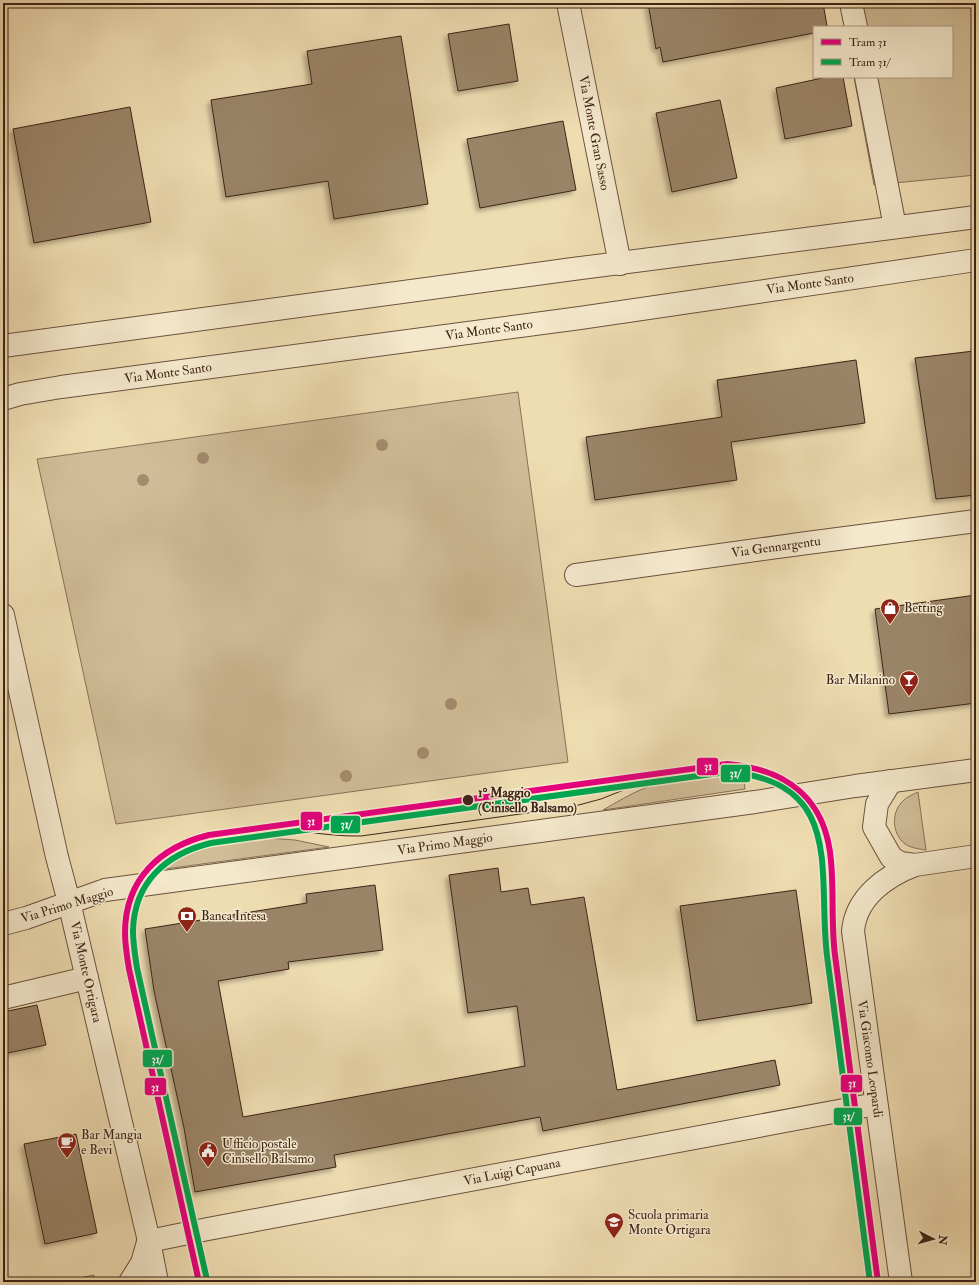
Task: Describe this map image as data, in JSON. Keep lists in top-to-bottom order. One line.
{"streets":{"street":["Via Monte Gran Sasso","Via Monte Santo","Via Gennargentu","Via Primo Maggio","Via Monte Ortigara","Via Giacomo Leopardi","Via Luigi Capuana"]},"crossings":[["Via Primo Maggio","Via Monte Ortigara"],["Via Monte Ortigara","Via Luigi Capuana"],["Via Giacomo Leopardi","Via Luigi Capuana"]],"places":{"shop":["Betting"],"bar":["Bar Milanino"],"other":["1° Maggio (Cinisello Balsamo)"],"bank":["Banca Intesa"],"cafe":["Bar Mangia e Bevi"],"public building":["Ufficio postale Cinisello Balsamo"],"school or university":["Scuola primaria Monte Ortigara"]},"lines":["tram line 31","tram line 31/"],"legend":["Tram 31","Tram 31/"],"north":"right"}
